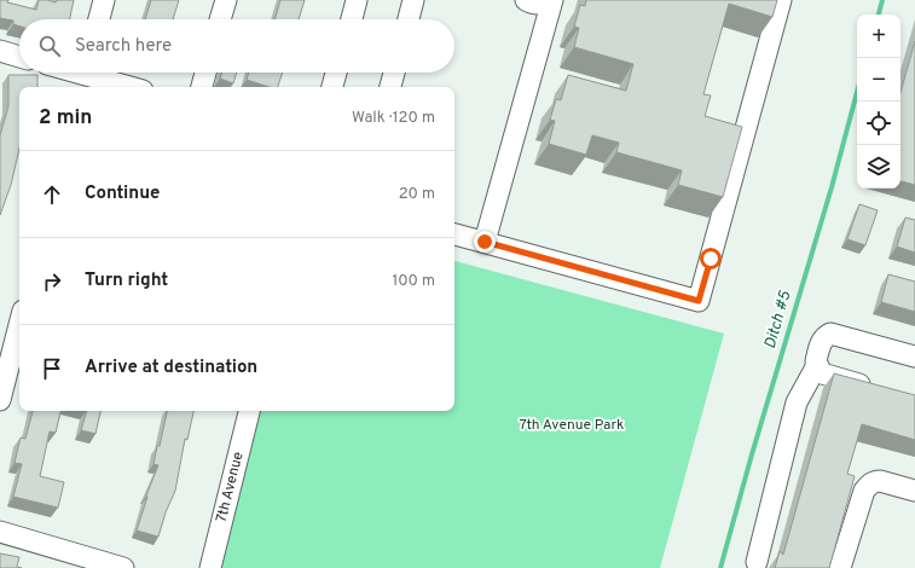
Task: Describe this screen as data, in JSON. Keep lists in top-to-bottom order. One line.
{"streets":{"street":["7th Avenue"]},"water":["Ditch #5"],"parks":["7th Avenue Park"],"page":{"map_buttons":["+","−"],"search":"Search here","heading":["2 min","Walk · 120 m"],"list":[["Continue","20 m"],["Turn right","100 m"],"Arrive at destination"]}}
